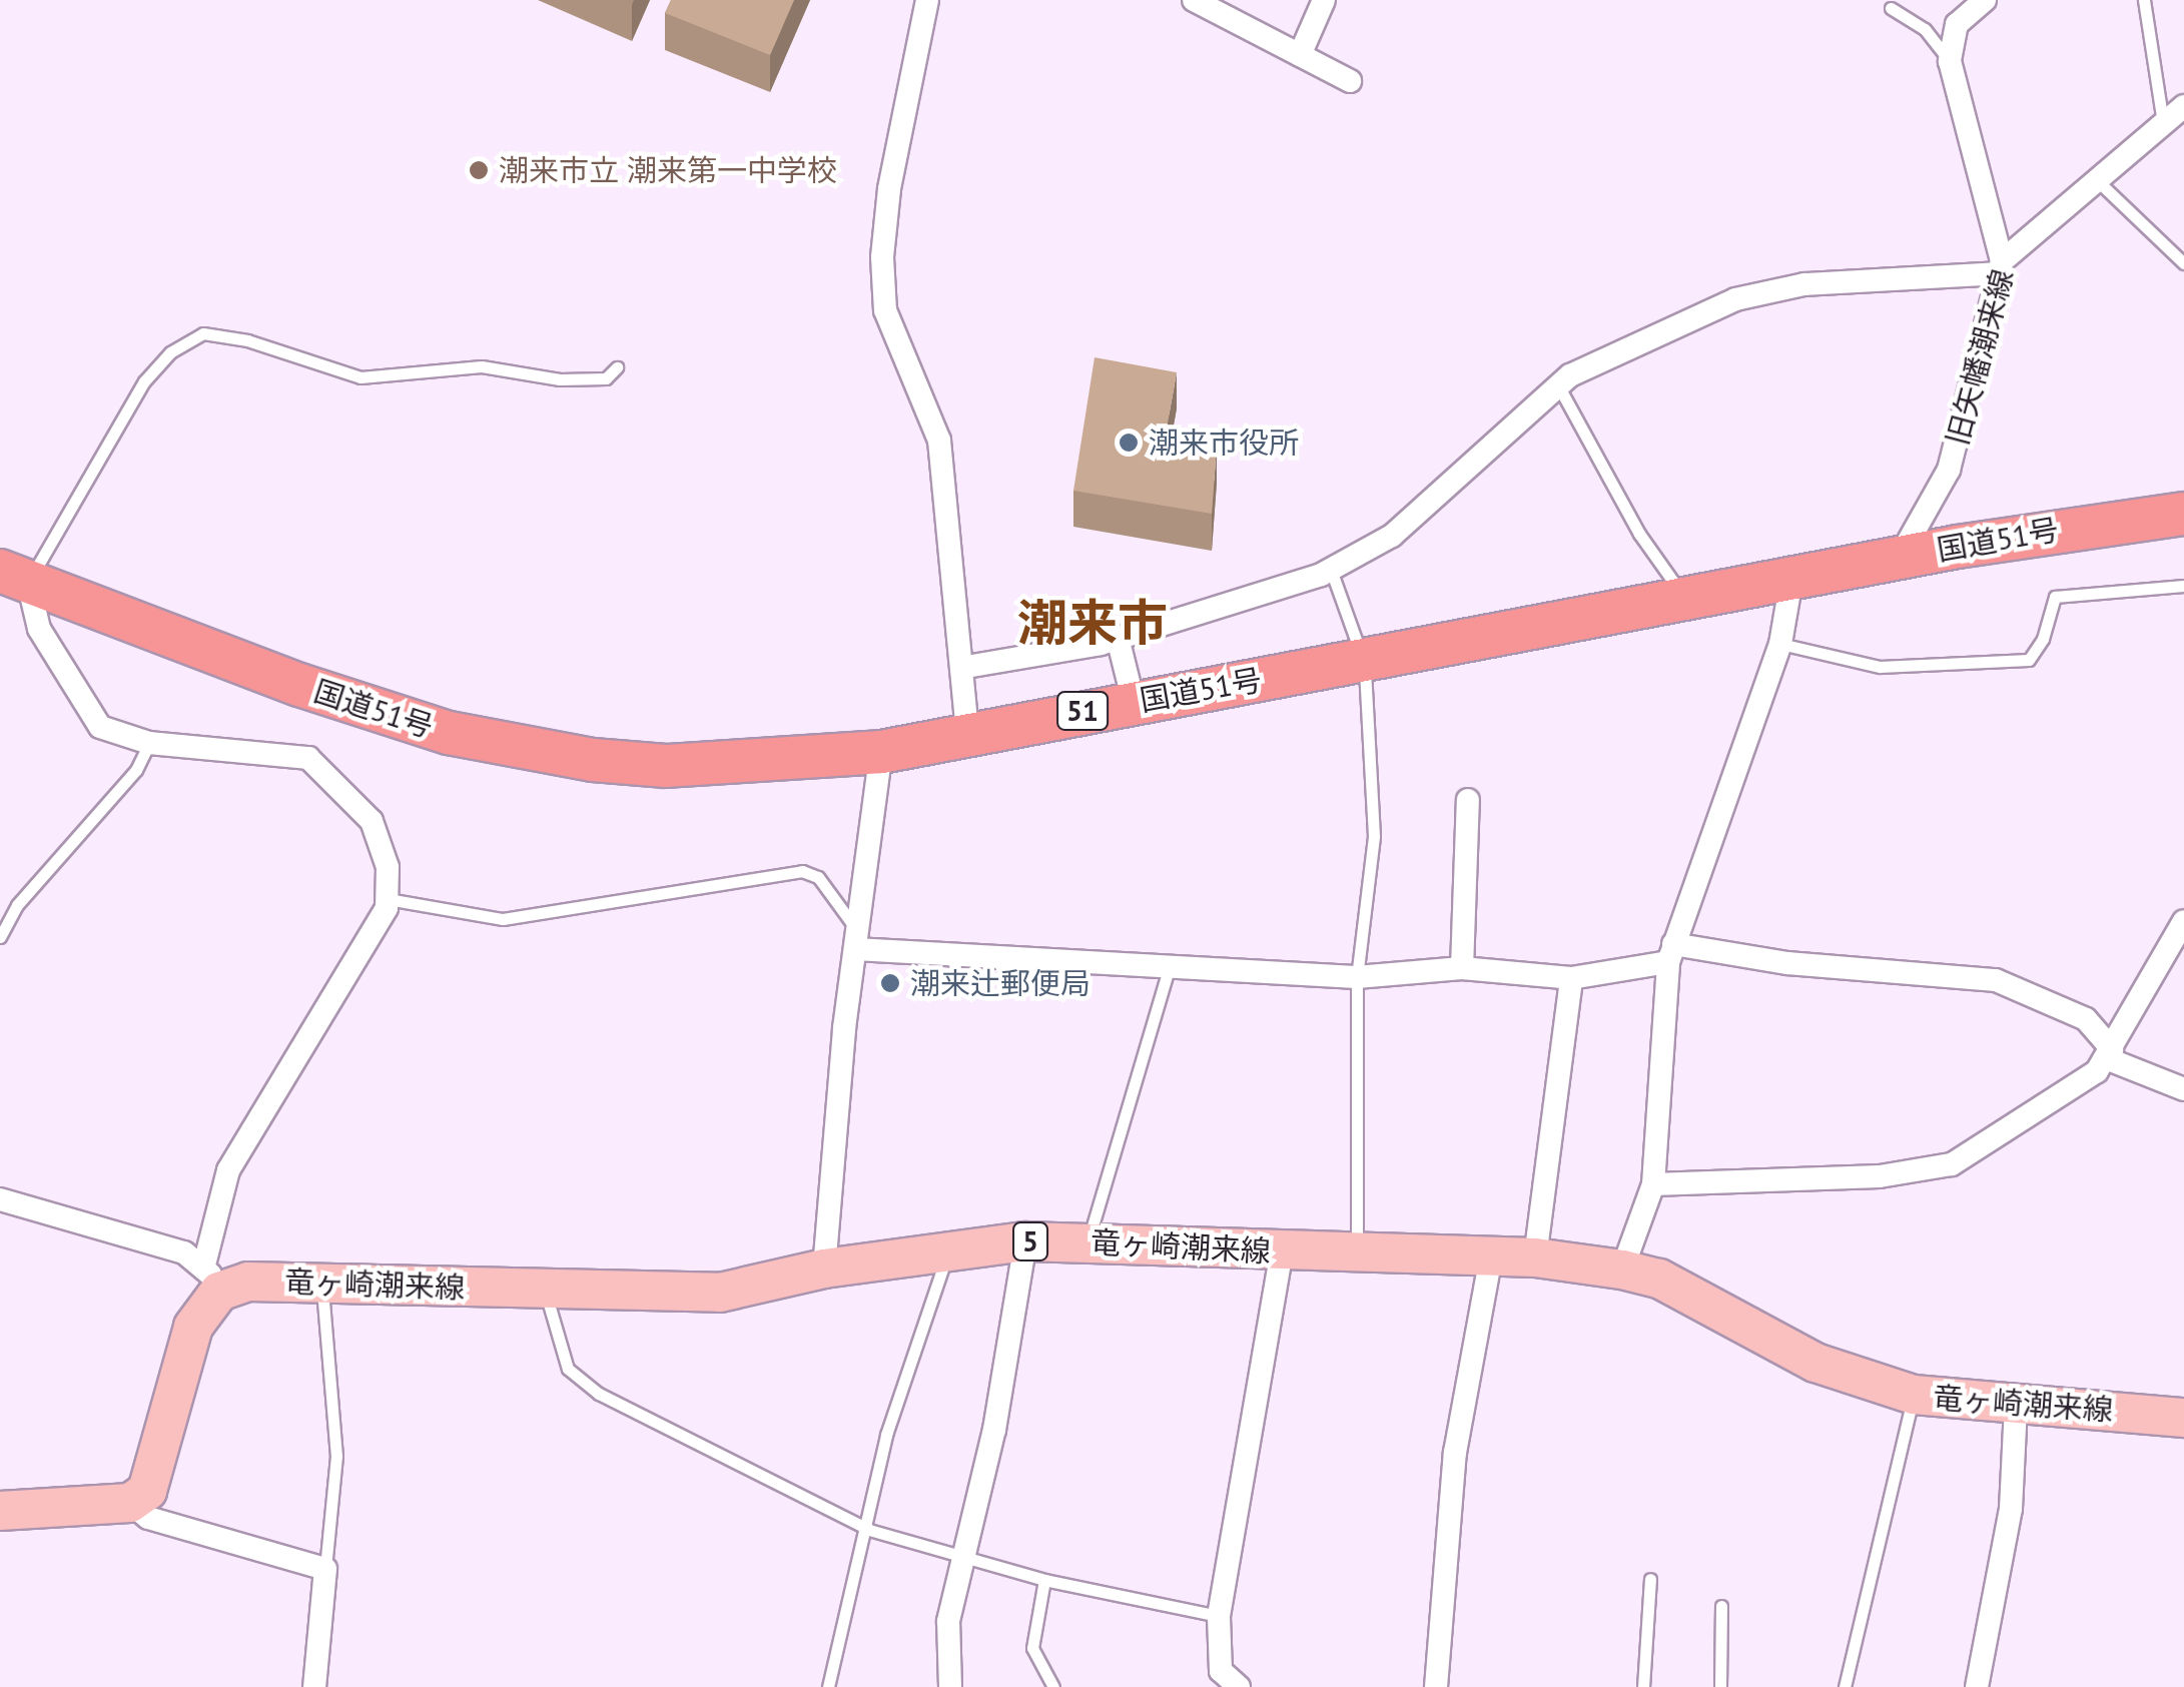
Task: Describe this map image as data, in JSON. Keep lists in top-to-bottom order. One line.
{"streets":{"highway":["国道51号","51"],"main road":["5","竜ヶ崎潮来線"],"street":["旧矢幡潮来線"]},"crossings":[["旧矢幡潮来線","国道51号"]],"districts":["潮来市"],"places":["潮来市立 潮来第一中学校","潮来市役所","潮来辻郵便局"]}
